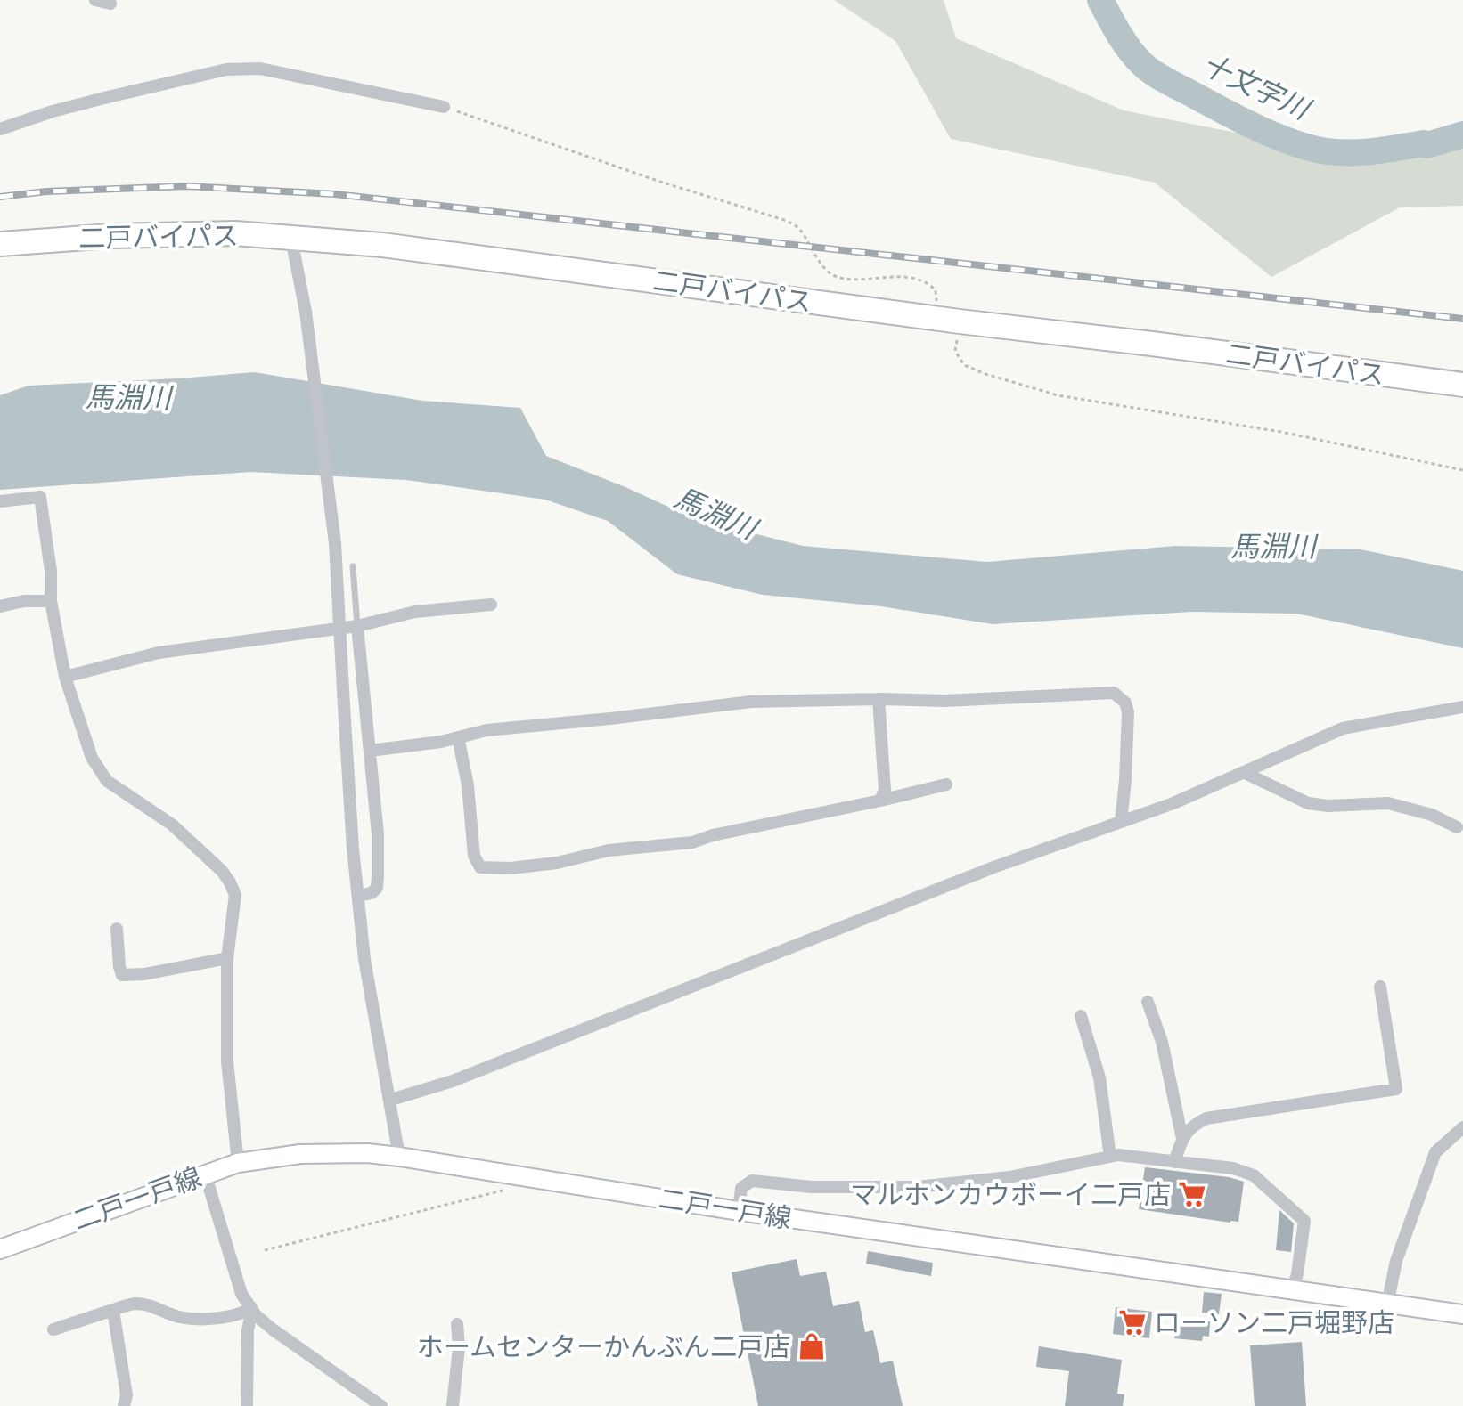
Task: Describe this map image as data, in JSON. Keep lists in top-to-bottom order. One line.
{"streets":{"highway":["二戸バイパス"],"main road":["二戸一戸線"]},"water":["十文字川","馬淵川"],"places":{"supermarket":["マルホンカウボーイ二戸店","ローソン二戸堀野店"],"shop":["ホームセンターかんぶん二戸店"]}}
